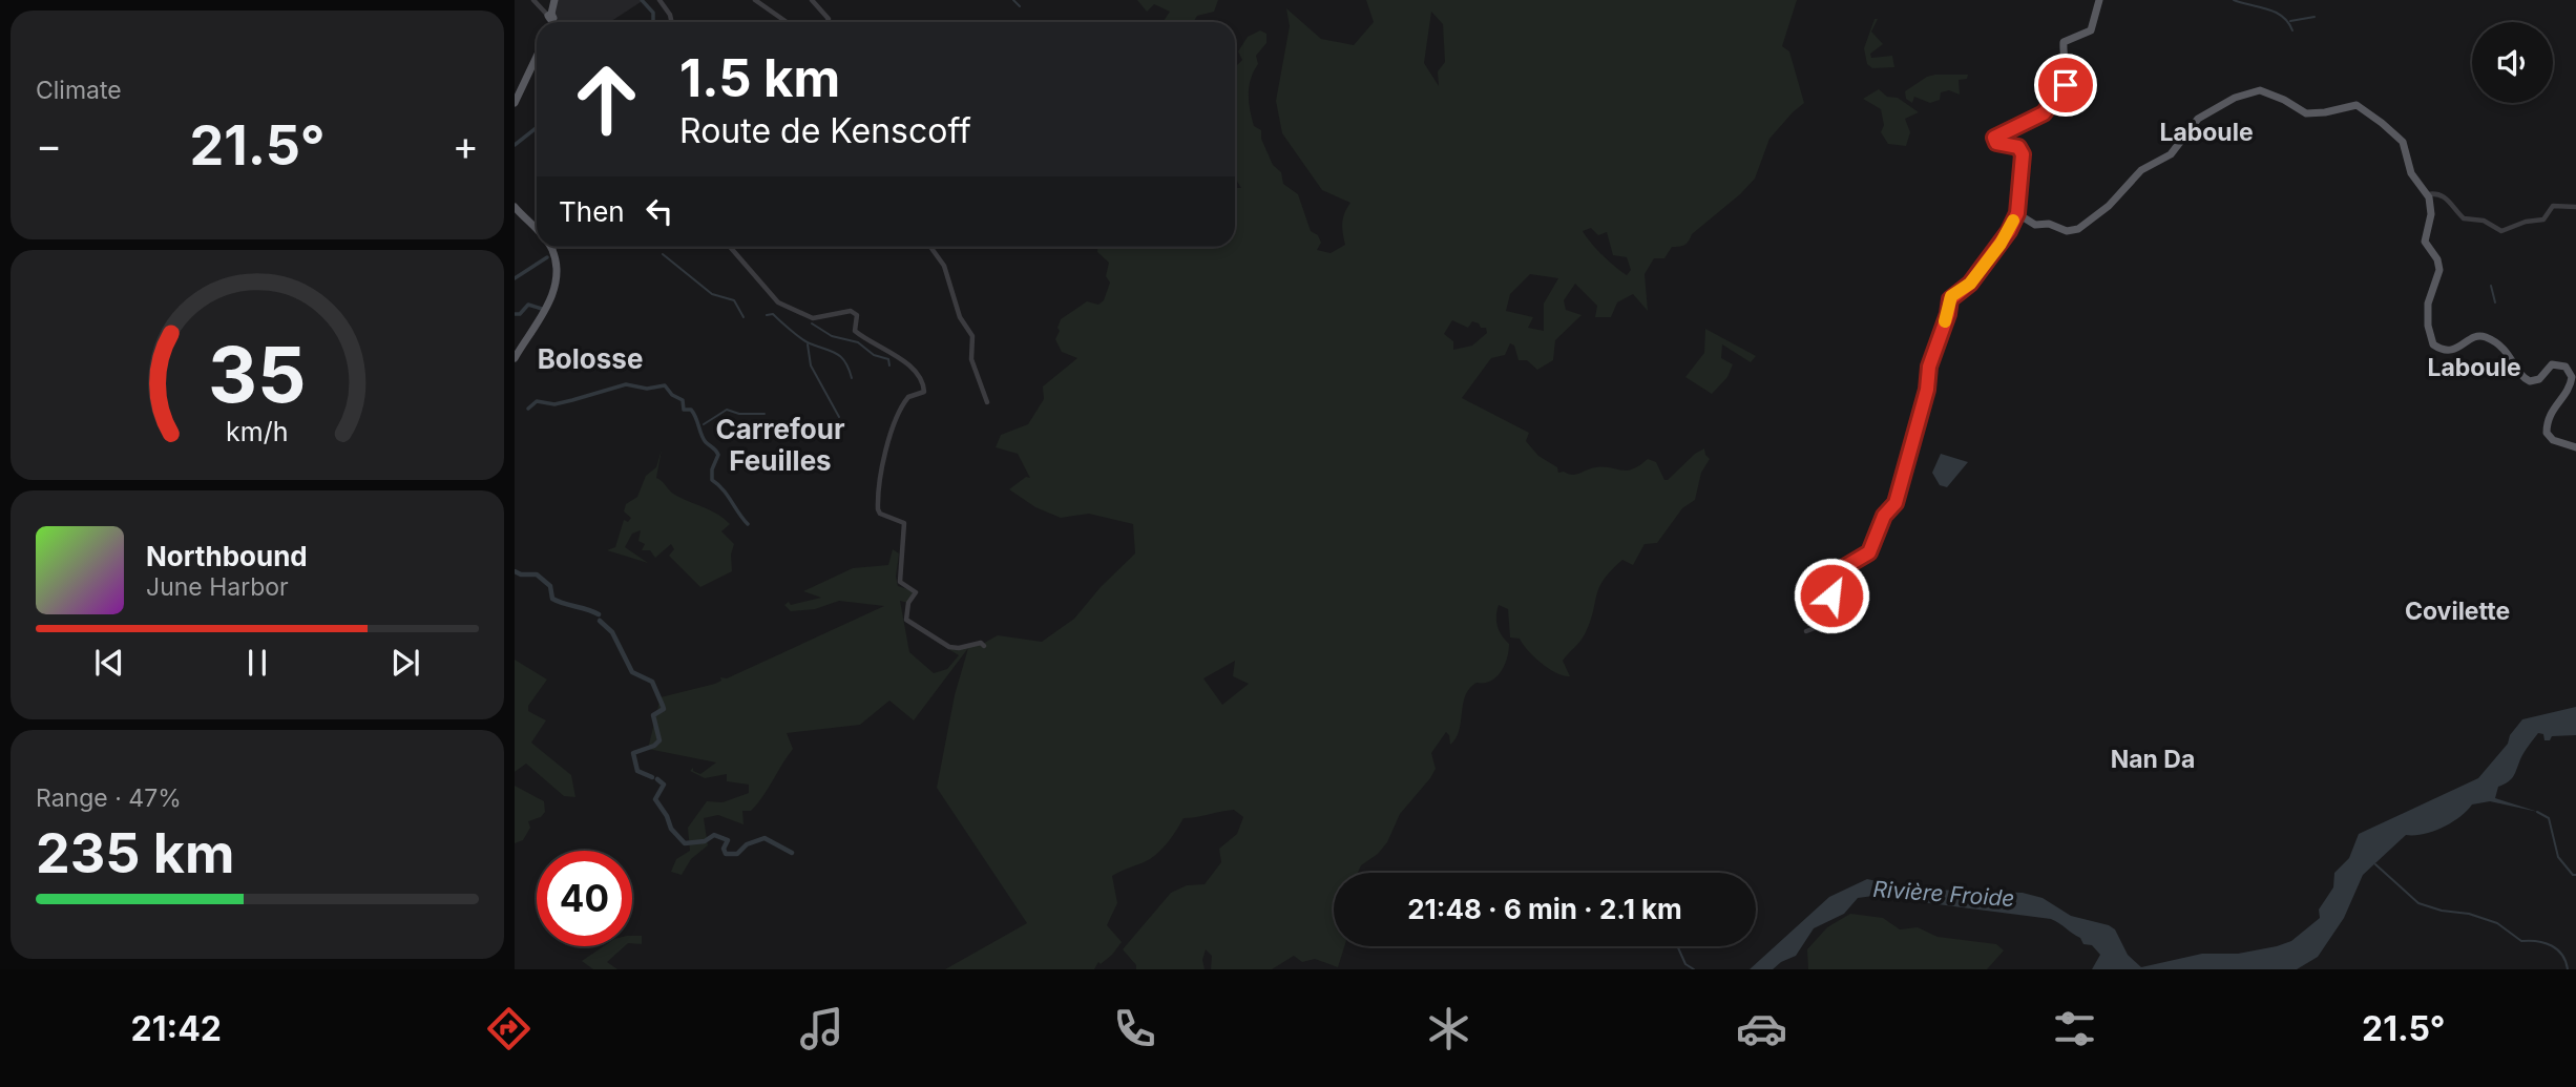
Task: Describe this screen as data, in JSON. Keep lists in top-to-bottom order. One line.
{"districts":["Laboule","Bolosse","Laboule","Carrefour Feuilles","Covilette","Nan Da"],"water":["Rivière Froide"],"page":{"tile":["Climate",["Range · 47%","235 km"]],"turn":["1.5 km","Route de Kenscoff"],"heat":["−","21.5°","+"],"then":"Then","song":["Northbound","June Harbor"],"limit":"40","trip":"21:48 · 6 min · 2.1 km","tabs":["21:42","21.5°"],"gauge":["35","km/h"]}}
